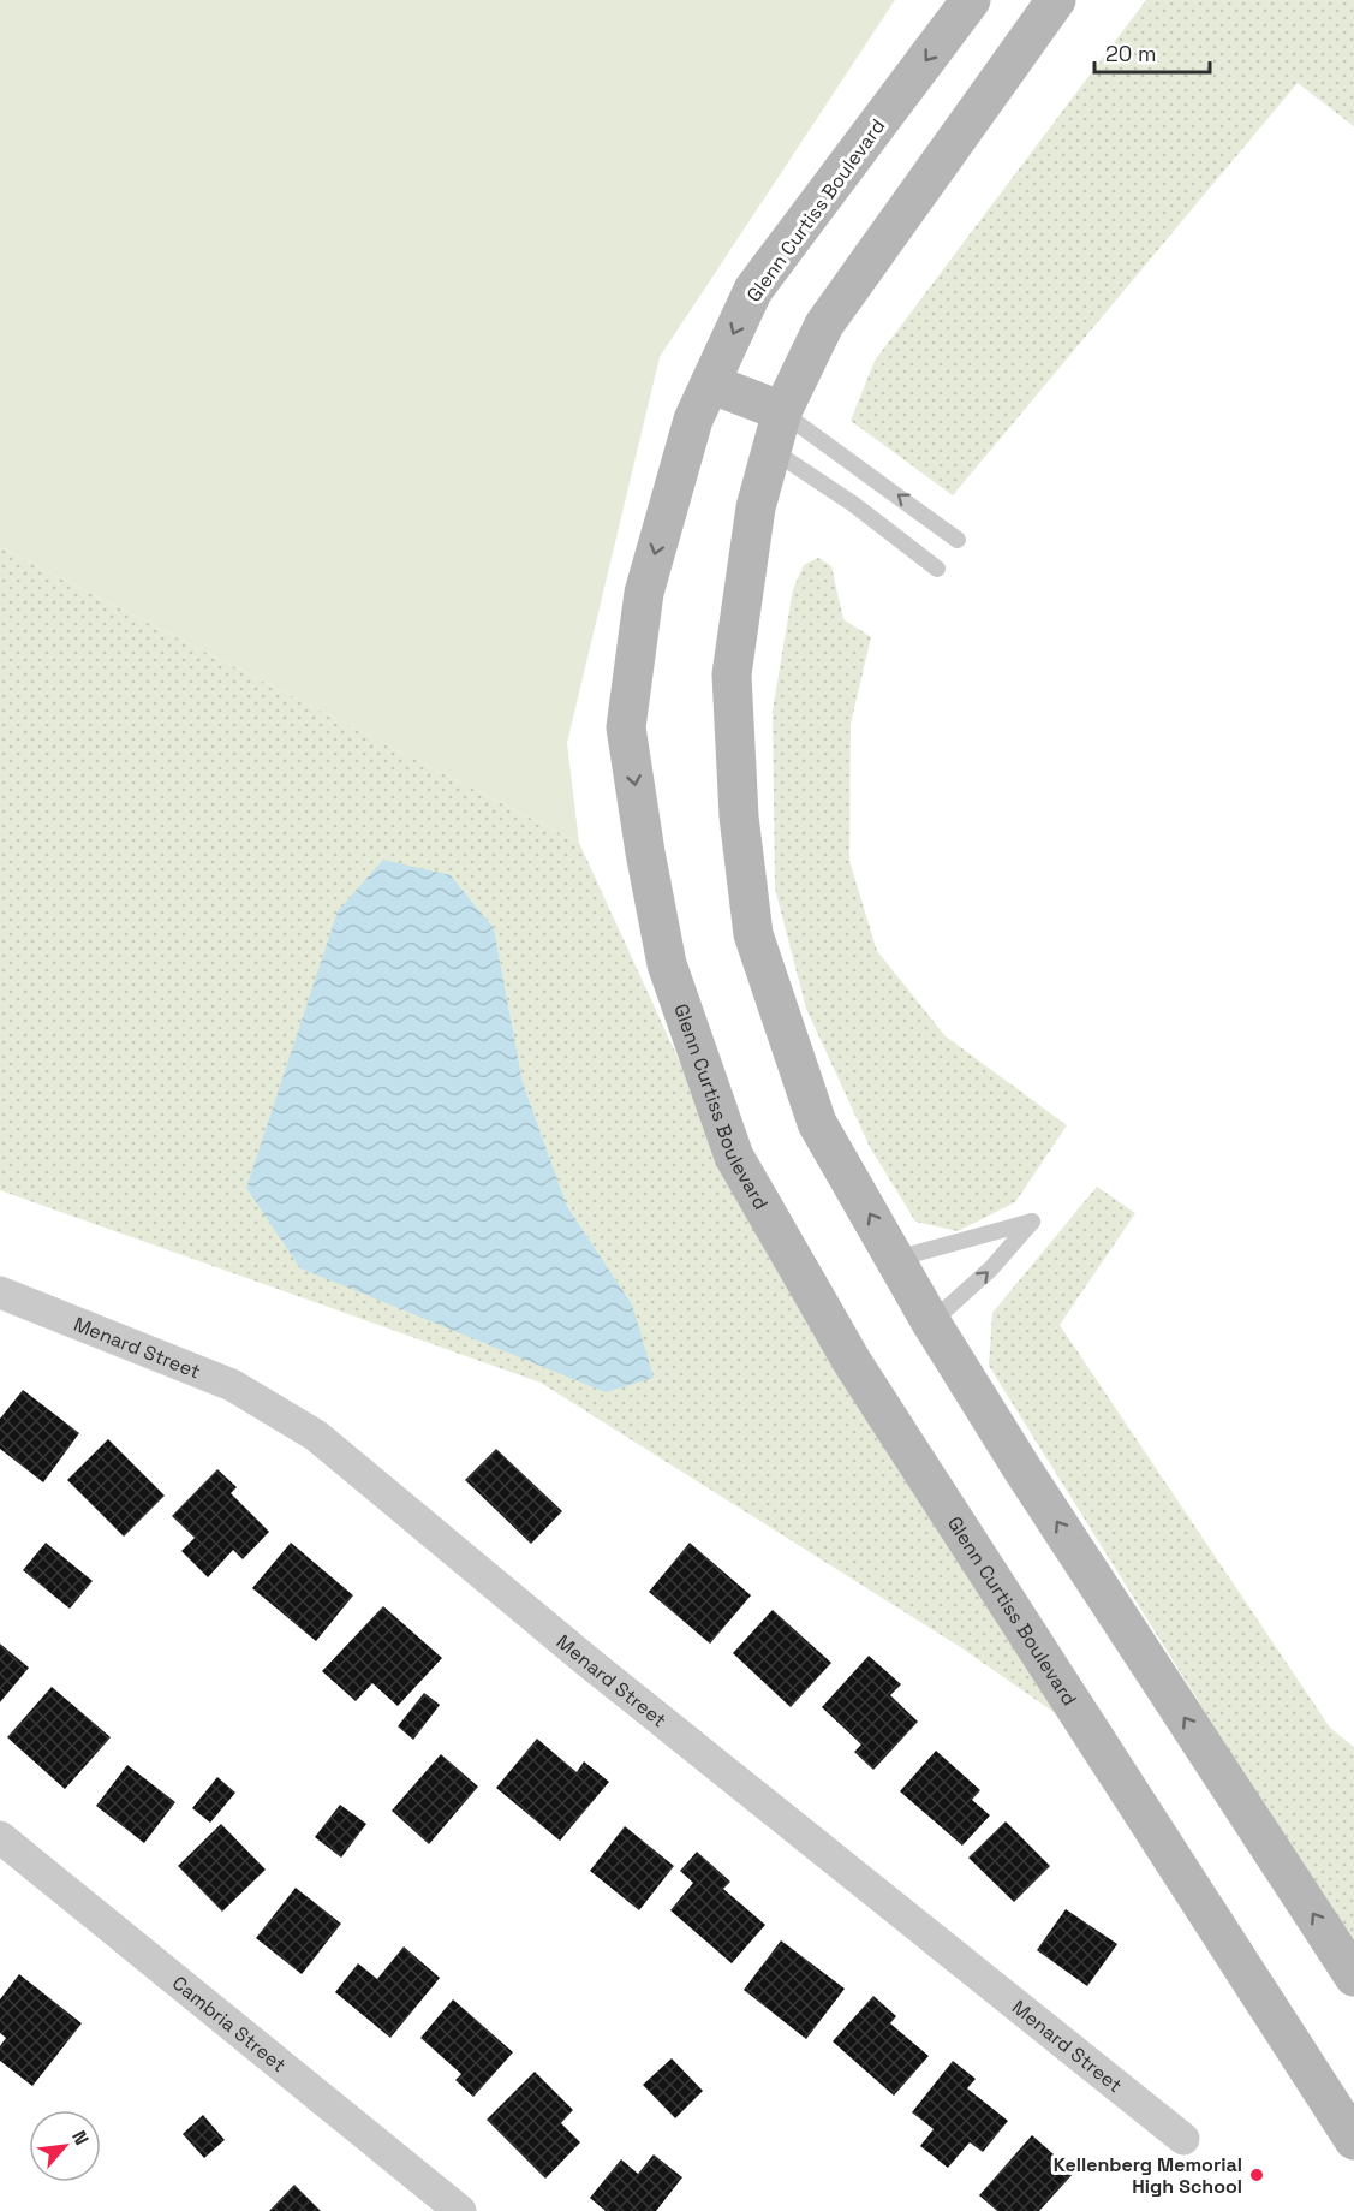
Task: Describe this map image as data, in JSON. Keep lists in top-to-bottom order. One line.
{"streets":{"main road":["Glenn Curtiss Boulevard"],"street":["Menard Street","Cambria Street"]},"places":["Kellenberg Memorial High School"],"scale_bar":"20 m","north":"top right"}
